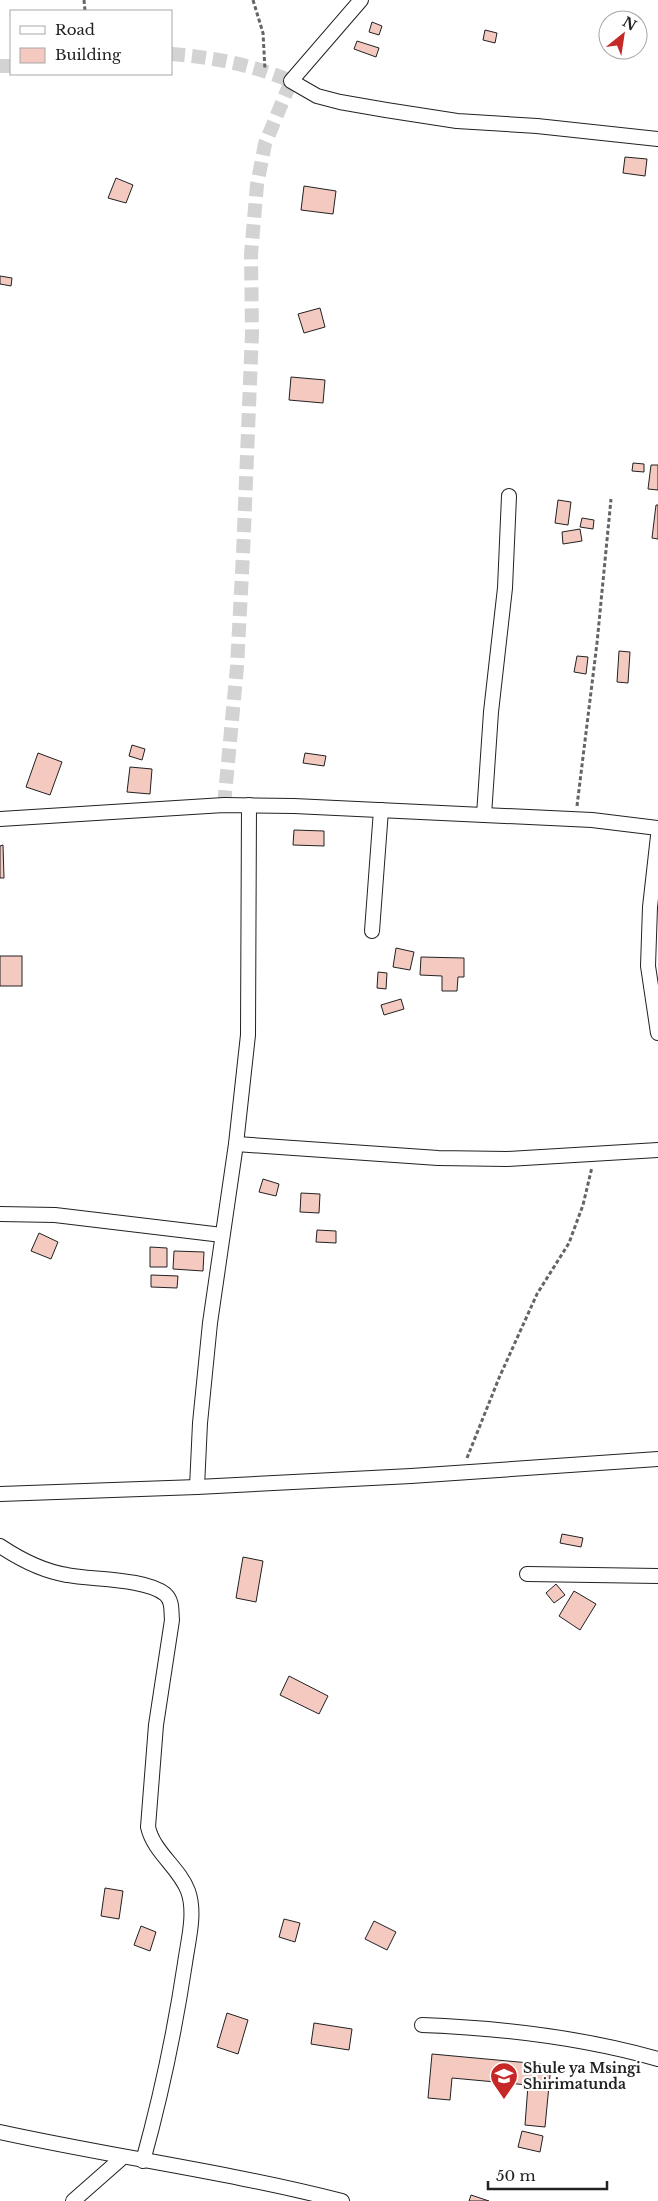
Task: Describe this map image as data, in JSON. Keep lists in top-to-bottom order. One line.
{"places":{"school or university":["Shule ya Msingi Shirimatunda"]},"legend":["Road","Building"],"scale_bar":"50 m","north":"top right"}
